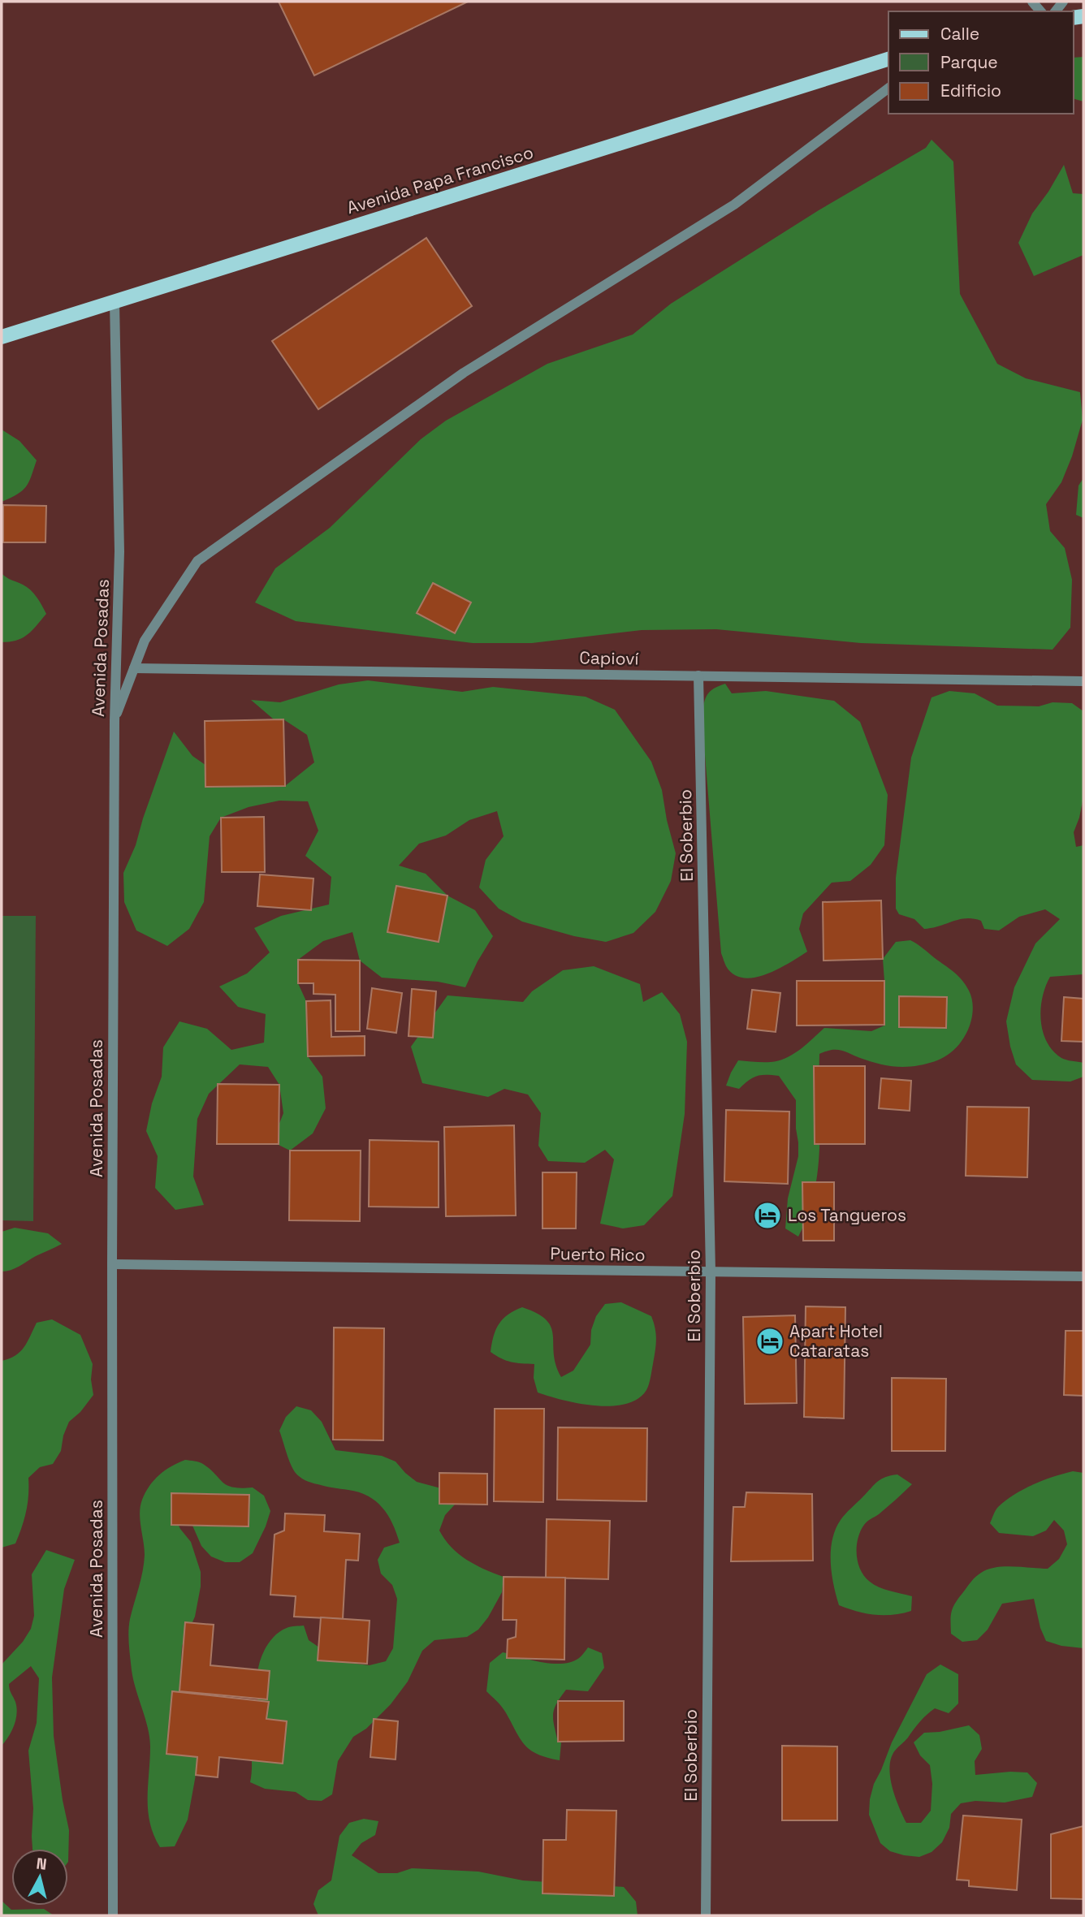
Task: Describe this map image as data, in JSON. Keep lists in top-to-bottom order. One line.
{"streets":{"main road":["Avenida Papa Francisco"],"street":["Avenida Posadas","Capioví","El Soberbio","Puerto Rico"]},"crossings":[["Avenida Papa Francisco","Avenida Posadas"],["Avenida Posadas","Puerto Rico"],["Capioví","El Soberbio"],["El Soberbio","Puerto Rico"]],"places":{"hotel":["Los Tangueros","Apart Hotel Cataratas"]},"legend":["Calle","Parque","Edificio"],"north":"top"}
